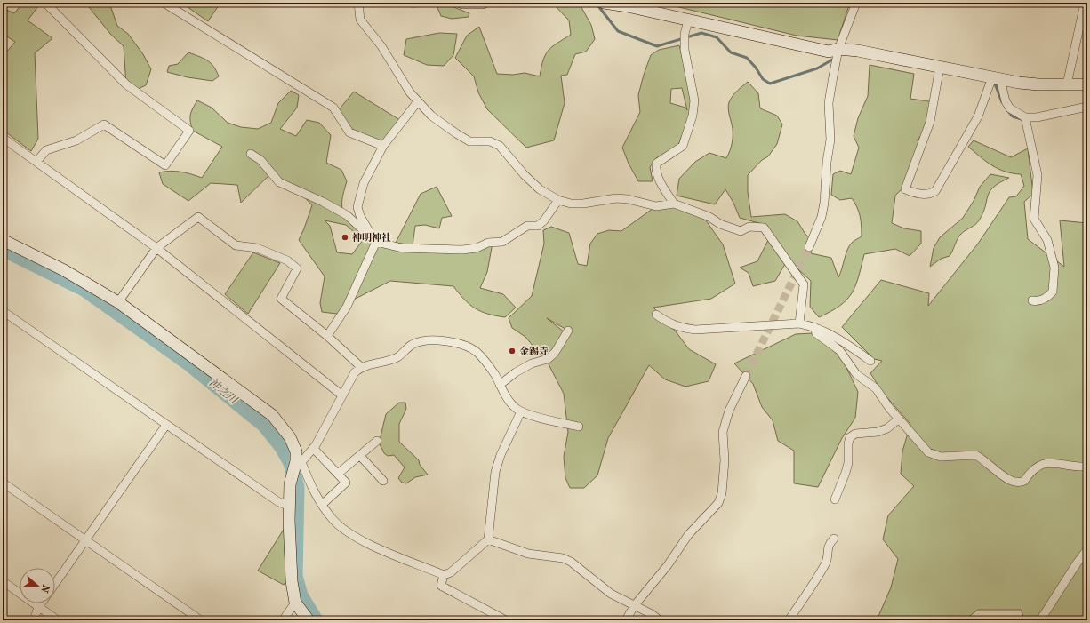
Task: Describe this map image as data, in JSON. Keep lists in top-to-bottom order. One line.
{"water":["沖之川"],"places":["神明神社","金錫寺"],"north":"right"}
